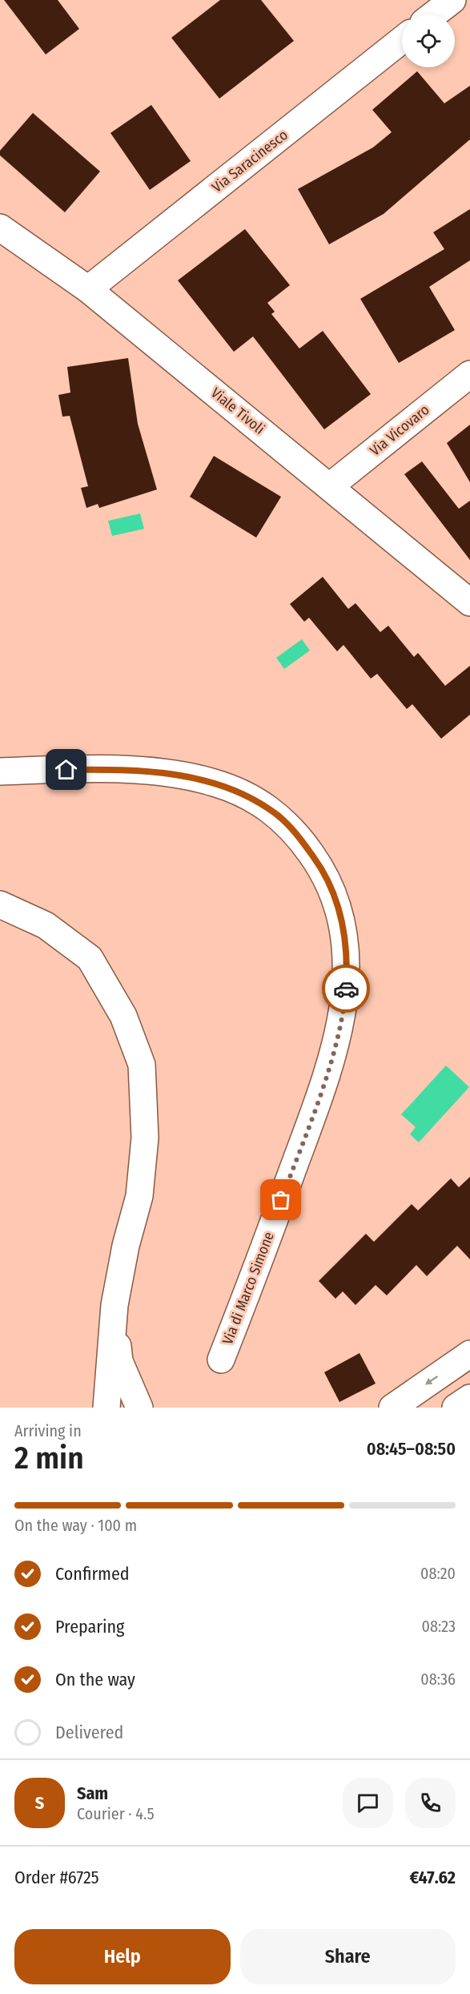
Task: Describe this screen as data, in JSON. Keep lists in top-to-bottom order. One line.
{"streets":{"street":["Via Saracinesco","Viale Tivoli","Via Vicovaro","Via di Marco Simone"]},"crossings":[["Via Saracinesco","Viale Tivoli"],["Viale Tivoli","Via Vicovaro"]],"page":{"heading":["2 min","Arriving in","08:45–08:50"],"panel":["Sam","Courier · 4.5","Order #6725","€47.62"],"bar":"On the way · 100 m","list":[["Confirmed","08:20"],["Preparing","08:23"],["On the way","08:36"],"Delivered"],"round":"S","buttons":["Help","Share"]}}
